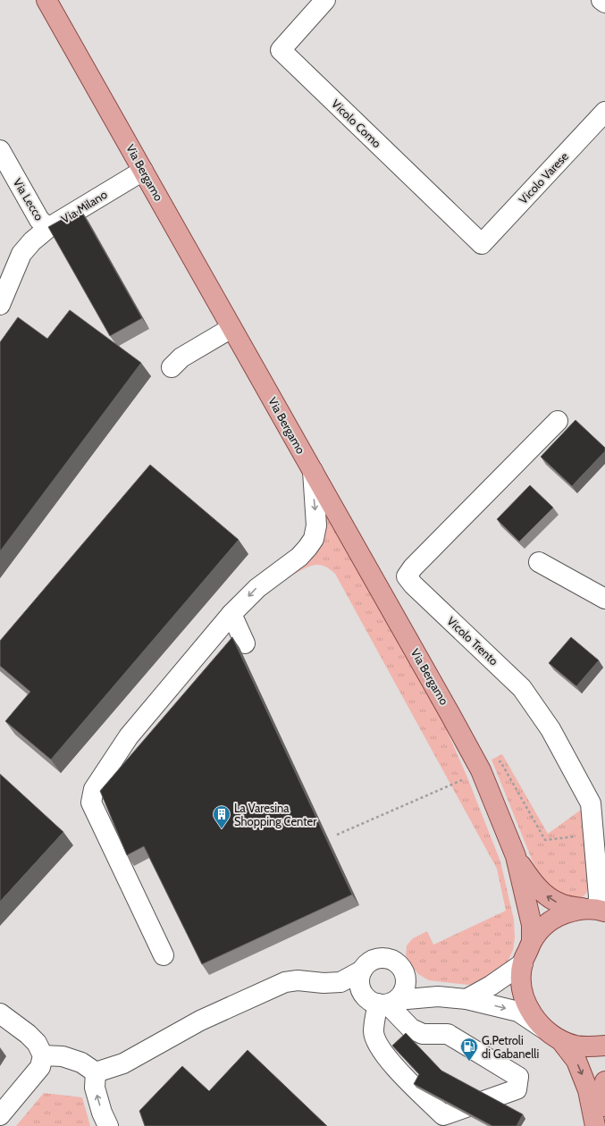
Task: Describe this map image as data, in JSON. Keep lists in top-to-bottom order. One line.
{"streets":{"main road":["Via Bergamo"],"street":["Vicolo Como","Vicolo Varese","Via Lecco","Via Milano","Vicolo Trento"]},"crossings":[["Vicolo Como","Vicolo Varese"],["Via Bergamo","Via Milano"],["Via Bergamo","Vicolo Trento"],["Via Lecco","Via Milano"]],"places":{"building":["La Varesina Shopping Center"],"fuel station":["G.Petroli di Gabanelli"]}}
